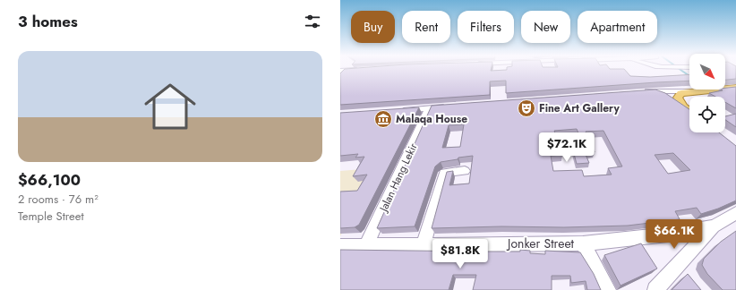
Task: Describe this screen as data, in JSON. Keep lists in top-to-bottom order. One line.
{"streets":{"street":["Jalan Hang Lekir","Jonker Street"]},"crossings":[["Jalan Hang Lekir","Jonker Street"]],"places":{"theatre":["Fine Art Gallery"],"museum":["Malaqa House"]},"north":"bottom right","page":{"heading":"3 homes","chip":["Buy","Rent","Filters","New","Apartment"],"list":[{"name":"$66,100","note":"2 rooms · 76 m² · Temple Street"}],"price":["$72.1K","$66.1K","$81.8K"]}}
